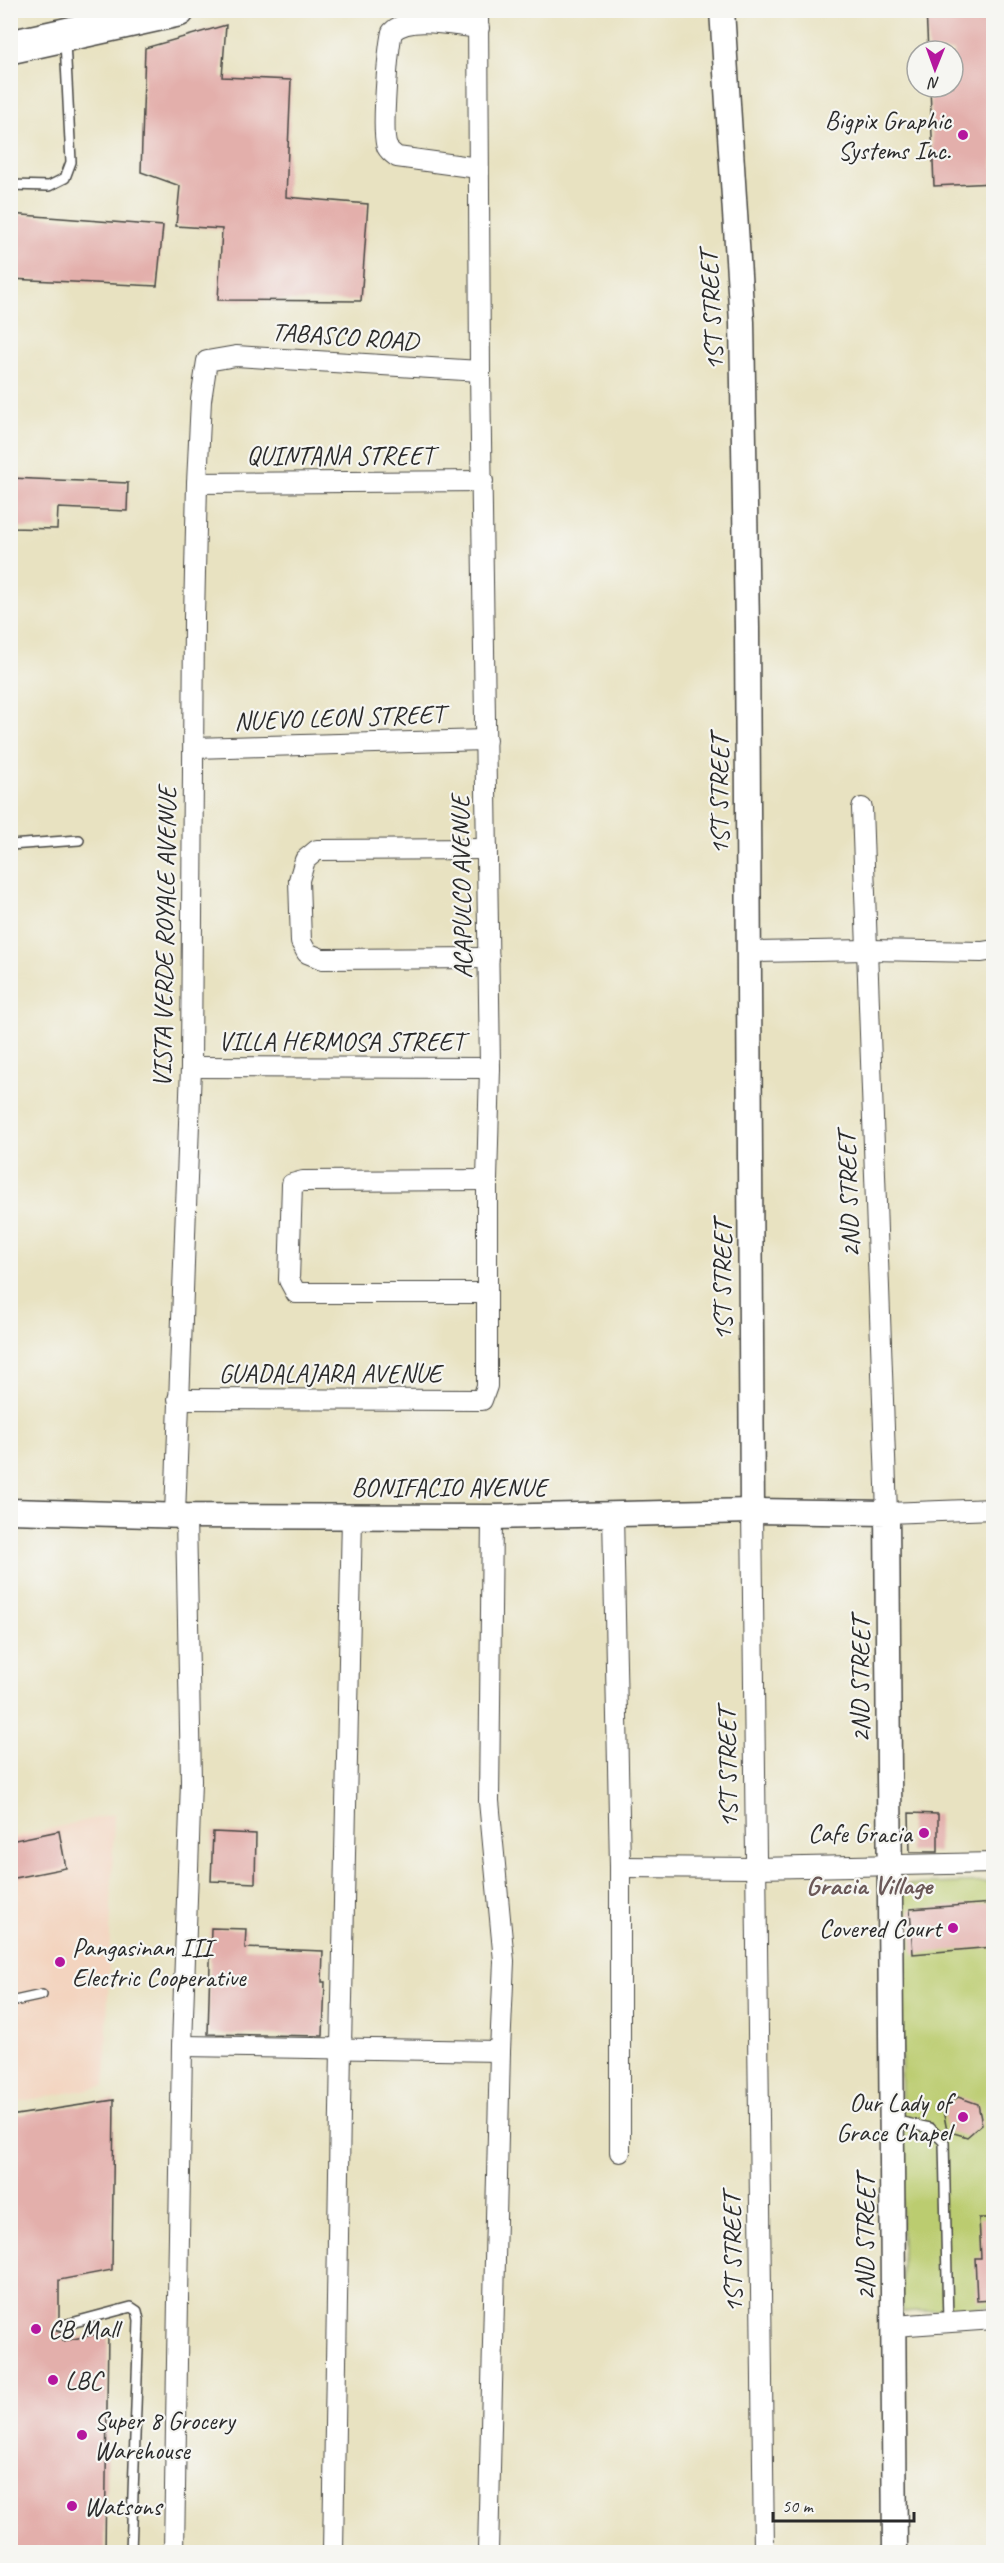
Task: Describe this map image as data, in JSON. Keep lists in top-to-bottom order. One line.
{"streets":{"street":["1ST STREET","TABASCO ROAD","QUINTANA STREET","NUEVO LEON STREET","ACAPULCO AVENUE","VISTA VERDE ROYALE AVENUE","VILLA HERMOSA STREET","2ND STREET","GUADALAJARA AVENUE","BONIFACIO AVENUE"]},"crossings":[["1ST STREET","BONIFACIO AVENUE"],["TABASCO ROAD","ACAPULCO AVENUE"],["TABASCO ROAD","VISTA VERDE ROYALE AVENUE"],["QUINTANA STREET","ACAPULCO AVENUE"],["QUINTANA STREET","VISTA VERDE ROYALE AVENUE"],["NUEVO LEON STREET","ACAPULCO AVENUE"],["NUEVO LEON STREET","VISTA VERDE ROYALE AVENUE"],["ACAPULCO AVENUE","VILLA HERMOSA STREET"],["ACAPULCO AVENUE","GUADALAJARA AVENUE"],["VISTA VERDE ROYALE AVENUE","VILLA HERMOSA STREET"],["VISTA VERDE ROYALE AVENUE","GUADALAJARA AVENUE"],["VISTA VERDE ROYALE AVENUE","BONIFACIO AVENUE"],["2ND STREET","BONIFACIO AVENUE"]],"districts":["Gracia Village"],"places":["Bigpix Graphic Systems Inc.","Cafe Gracia","Covered Court","Pangasinan III Electric Cooperative","Our Lady of Grace Chapel","CB Mall","LBC","Super 8 Grocery Warehouse","Watsons"],"scale_bar":"50 m","north":"bottom"}
